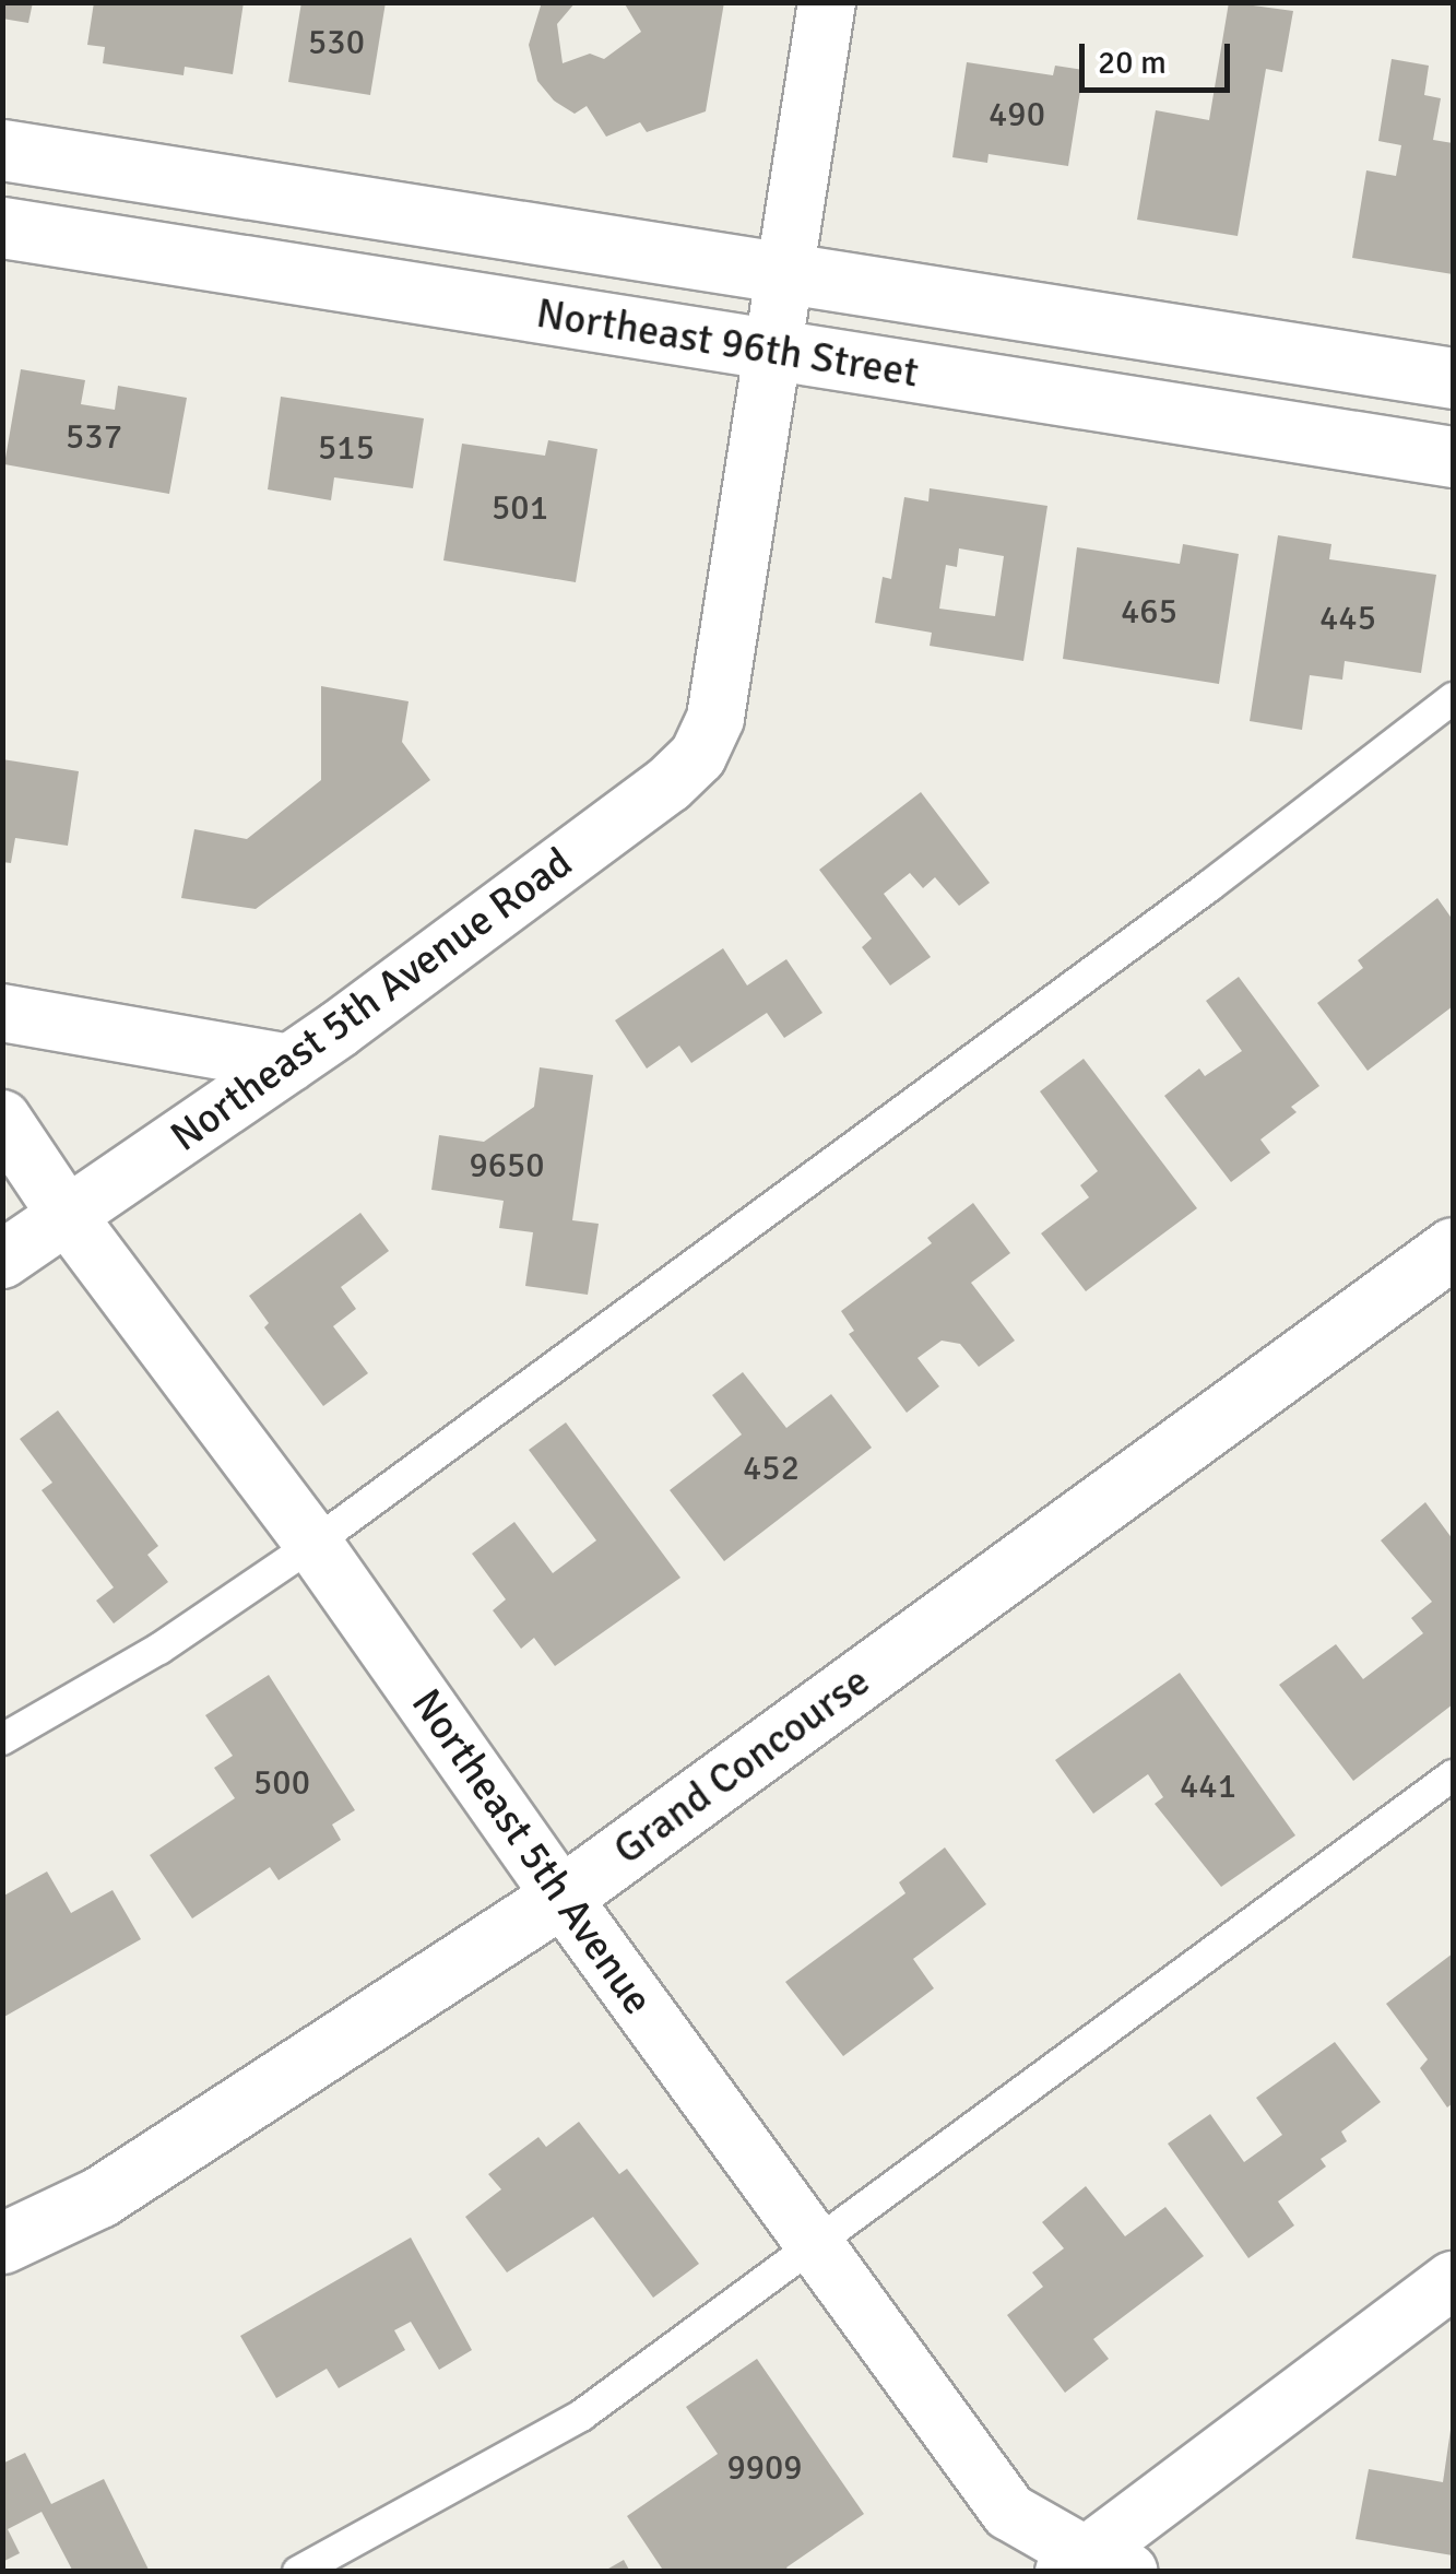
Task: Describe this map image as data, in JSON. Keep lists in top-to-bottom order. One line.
{"streets":{"street":["Northeast 96th Street","Northeast 5th Avenue Road","Grand Concourse","Northeast 5th Avenue"]},"crossings":[["Northeast 96th Street","Northeast 5th Avenue Road"],["Northeast 5th Avenue Road","Northeast 5th Avenue"],["Grand Concourse","Northeast 5th Avenue"]],"house_numbers":["530","490","537","515","501","465","445","9650","452","500","441","9909"],"scale_bar":"20 m"}
